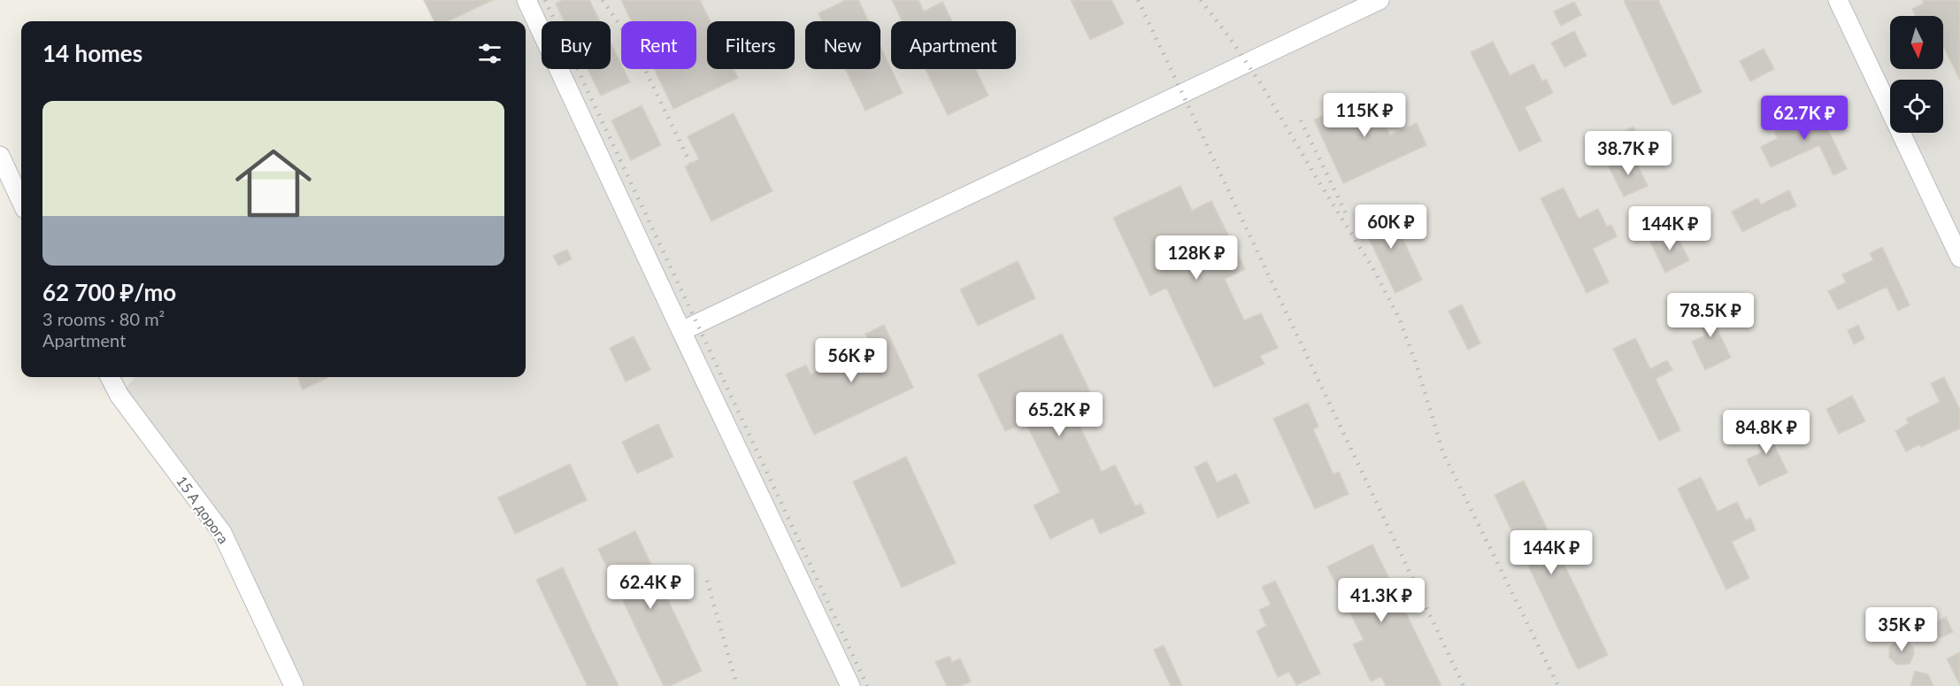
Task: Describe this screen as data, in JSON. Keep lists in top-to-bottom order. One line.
{"streets":{"street":["15 А дорога"]},"north":"bottom","page":{"chip":["Buy","Rent","Filters","New","Apartment"],"heading":"14 homes","list":[{"name":"62 700 ₽/mo","note":"3 rooms · 80 m² · Apartment"}],"price":["115K ₽","62.7K ₽","38.7K ₽","60K ₽","144K ₽","128K ₽","78.5K ₽","56K ₽","65.2K ₽","84.8K ₽","144K ₽","62.4K ₽","41.3K ₽","35K ₽"]}}
